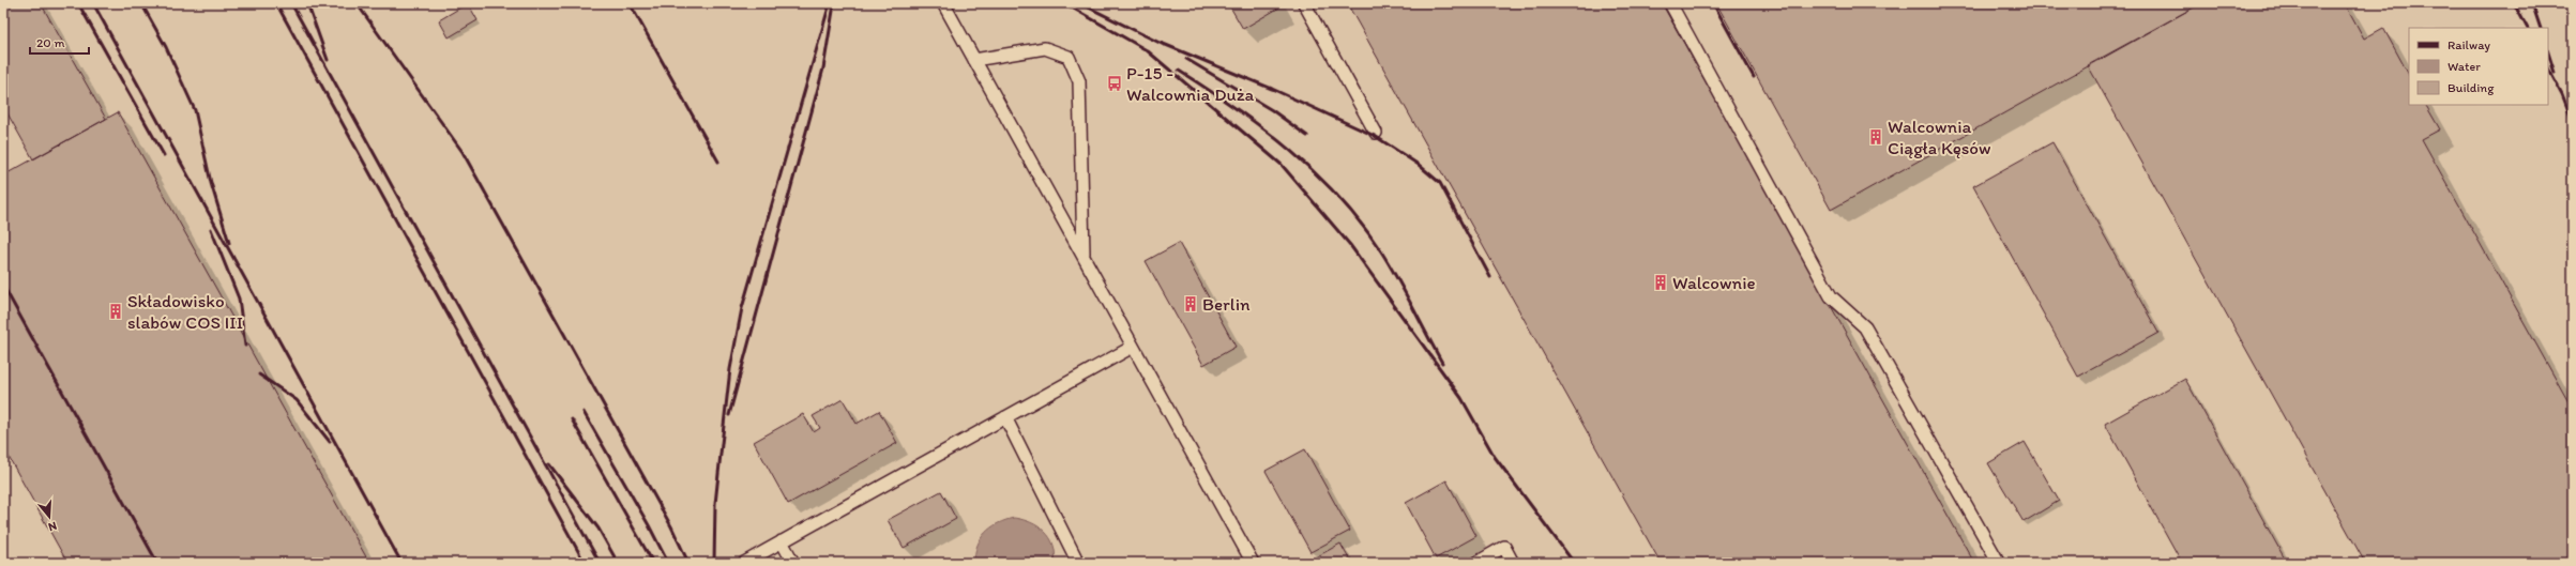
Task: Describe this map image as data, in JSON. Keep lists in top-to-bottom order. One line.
{"places":{"bus stop":["P-15 - Walcownia Duża"],"building":["Walcownia Ciągła Kęsów","Walcownie","Berlin","Składowisko slabów COS III"]},"legend":["Railway","Water","Building"],"scale_bar":"20 m","north":"bottom"}
